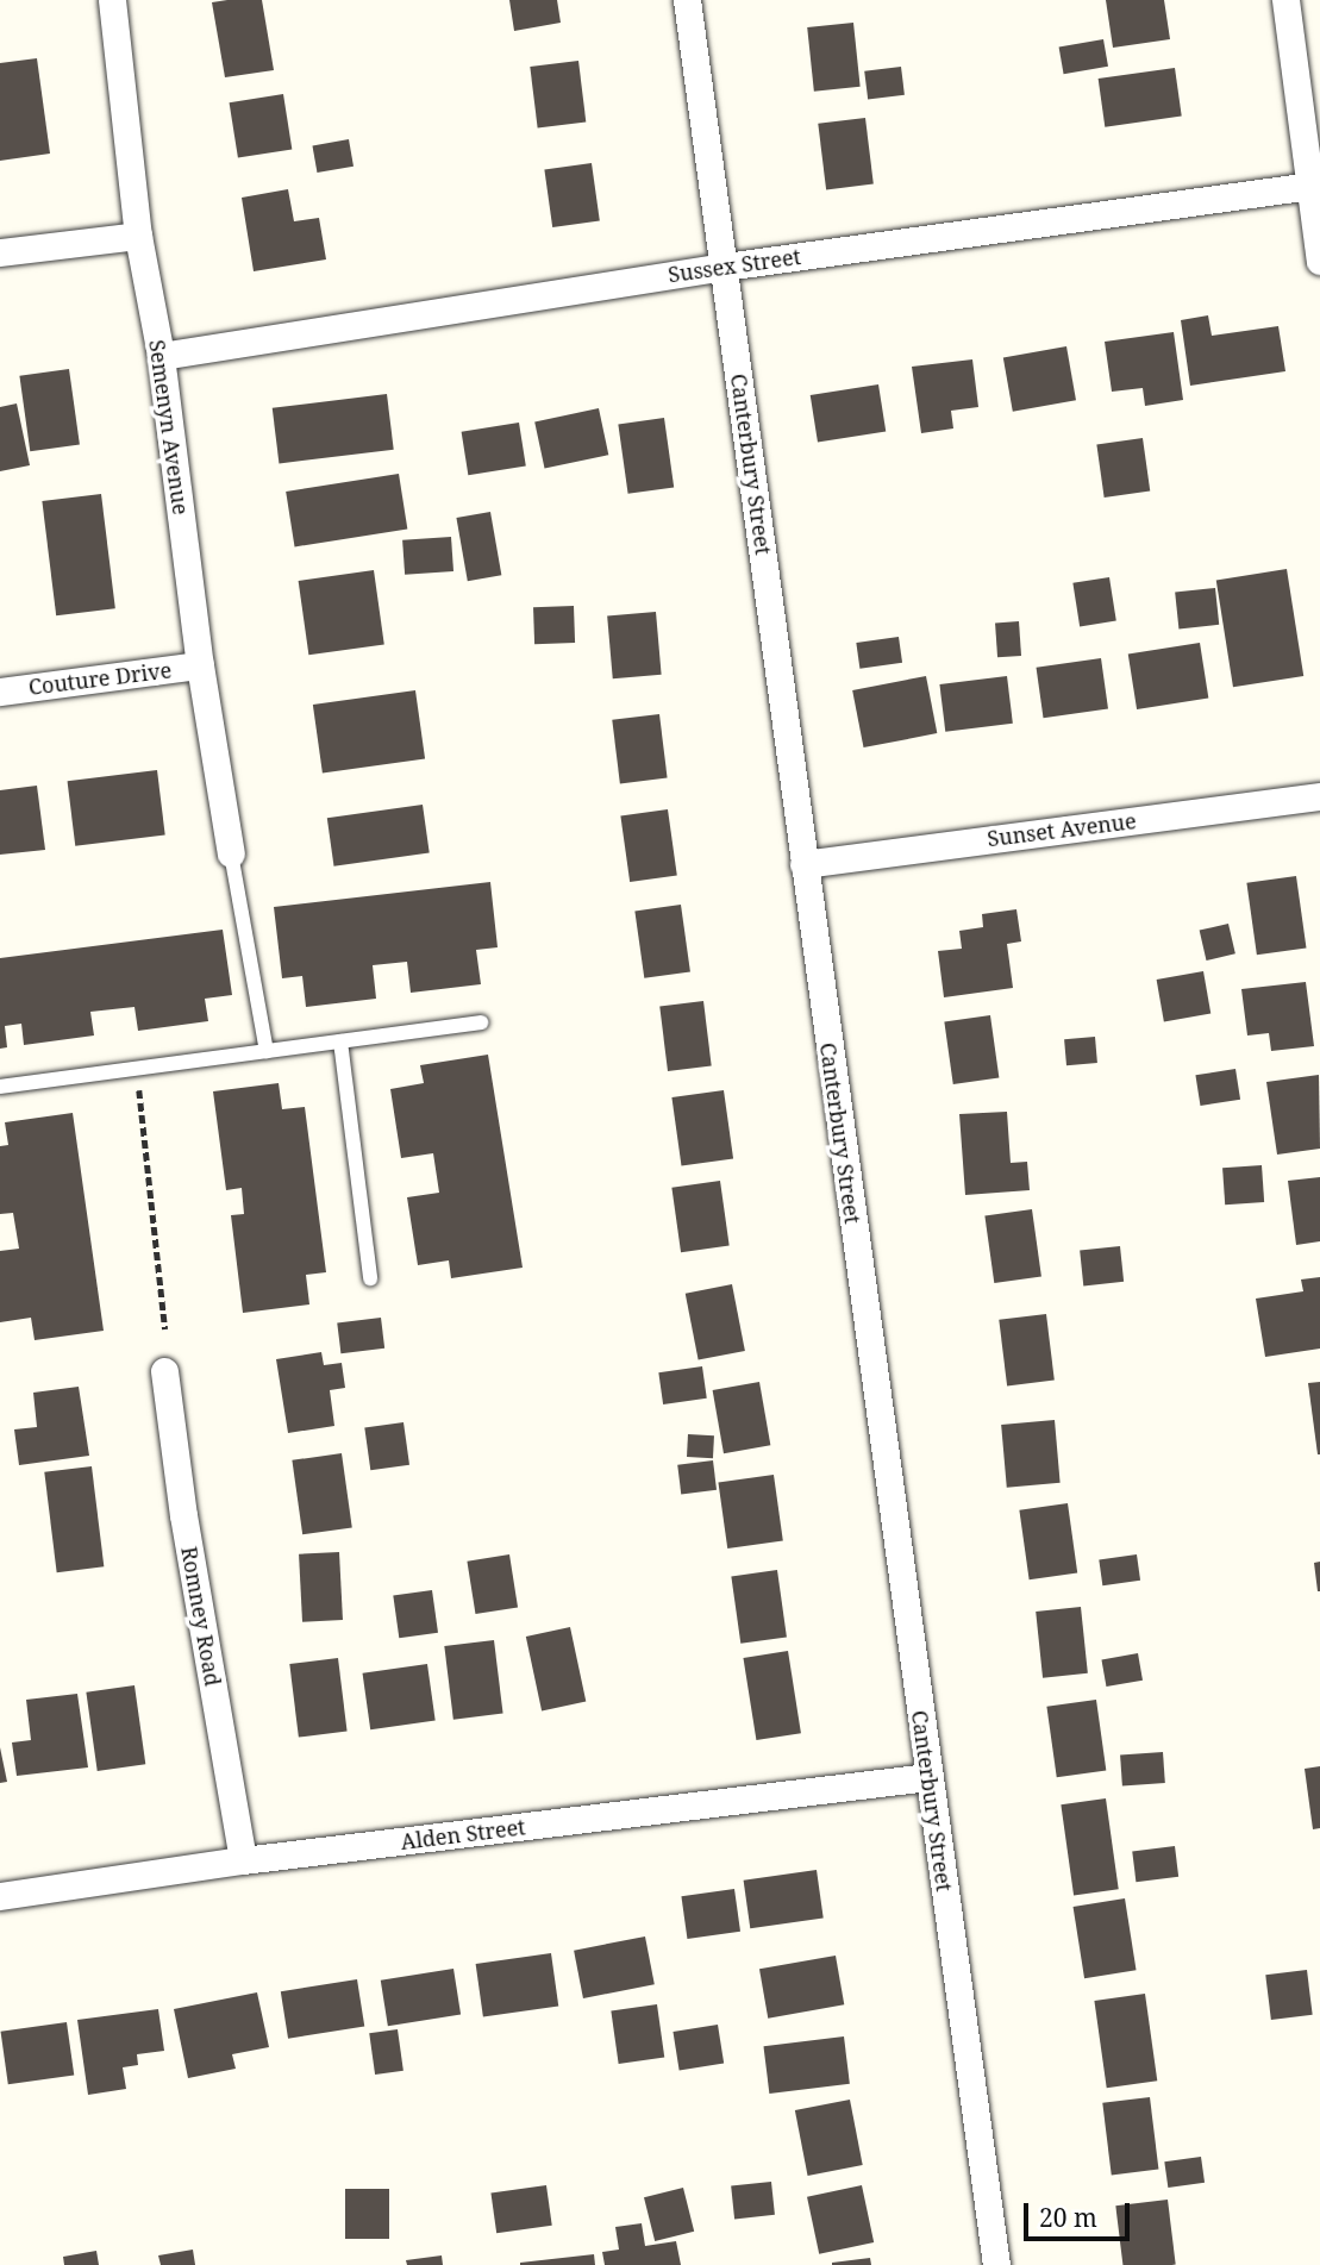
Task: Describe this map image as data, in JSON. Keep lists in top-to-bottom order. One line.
{"streets":{"street":["Sussex Street","Semenyn Avenue","Canterbury Street","Couture Drive","Sunset Avenue","Romney Road","Alden Street"]},"crossings":[["Sussex Street","Semenyn Avenue"],["Sussex Street","Canterbury Street"],["Semenyn Avenue","Couture Drive"],["Canterbury Street","Sunset Avenue"],["Canterbury Street","Alden Street"],["Romney Road","Alden Street"]],"scale_bar":"20 m"}
